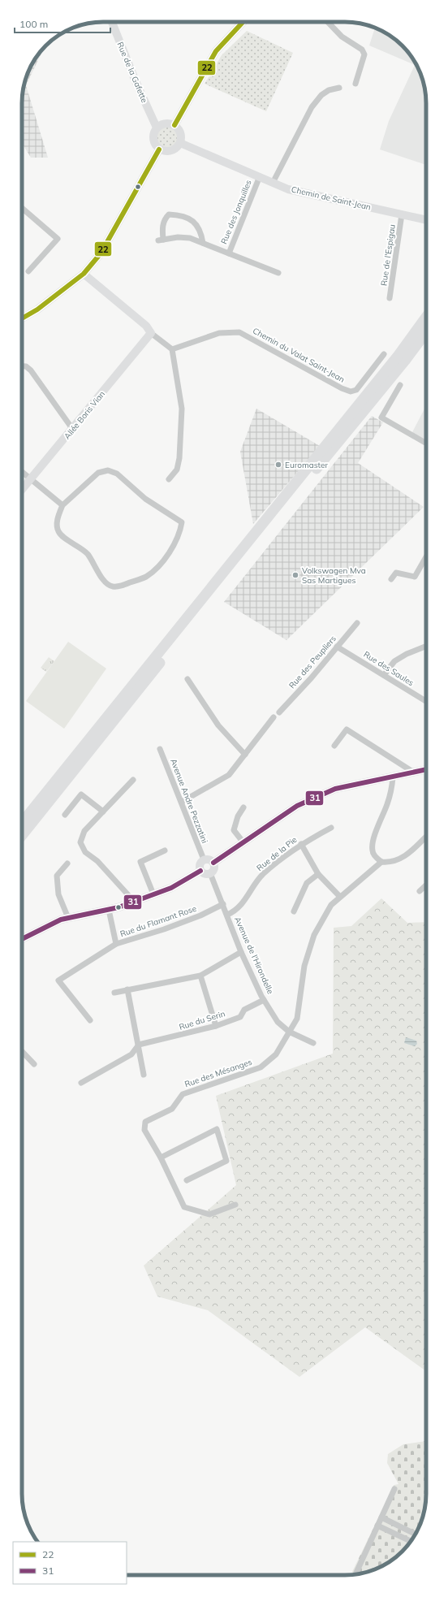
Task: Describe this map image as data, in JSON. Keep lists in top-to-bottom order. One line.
{"streets":{"street":["Rue de la Gafette","Chemin de Saint-Jean","Rue des Jonquilles","Rue de l'Espigau","Chemin du Valat Saint-Jean","Allée Boris Vian","Rue des Peupliers","Rue des Saules","Avenue Andre Pezzatini","Rue de la Pie","Rue du Flamant Rose","Avenue de l'Hirondelle","Rue du Serin","Rue des Mésanges"]},"crossings":[["Rue de la Gafette","Chemin de Saint-Jean"],["Chemin de Saint-Jean","Rue des Jonquilles"],["Chemin de Saint-Jean","Rue de l'Espigau"],["Rue des Peupliers","Rue des Saules"],["Avenue Andre Pezzatini","Avenue de l'Hirondelle"],["Rue de la Pie","Avenue de l'Hirondelle"],["Rue du Flamant Rose","Avenue de l'Hirondelle"],["Avenue de l'Hirondelle","Rue du Serin"],["Avenue de l'Hirondelle","Rue des Mésanges"]],"places":["Euromaster","Volkswagen Mva Sas Martigues"],"lines":["transit line 22","transit line 31"],"legend":["22","31"],"scale_bar":"100 m"}
